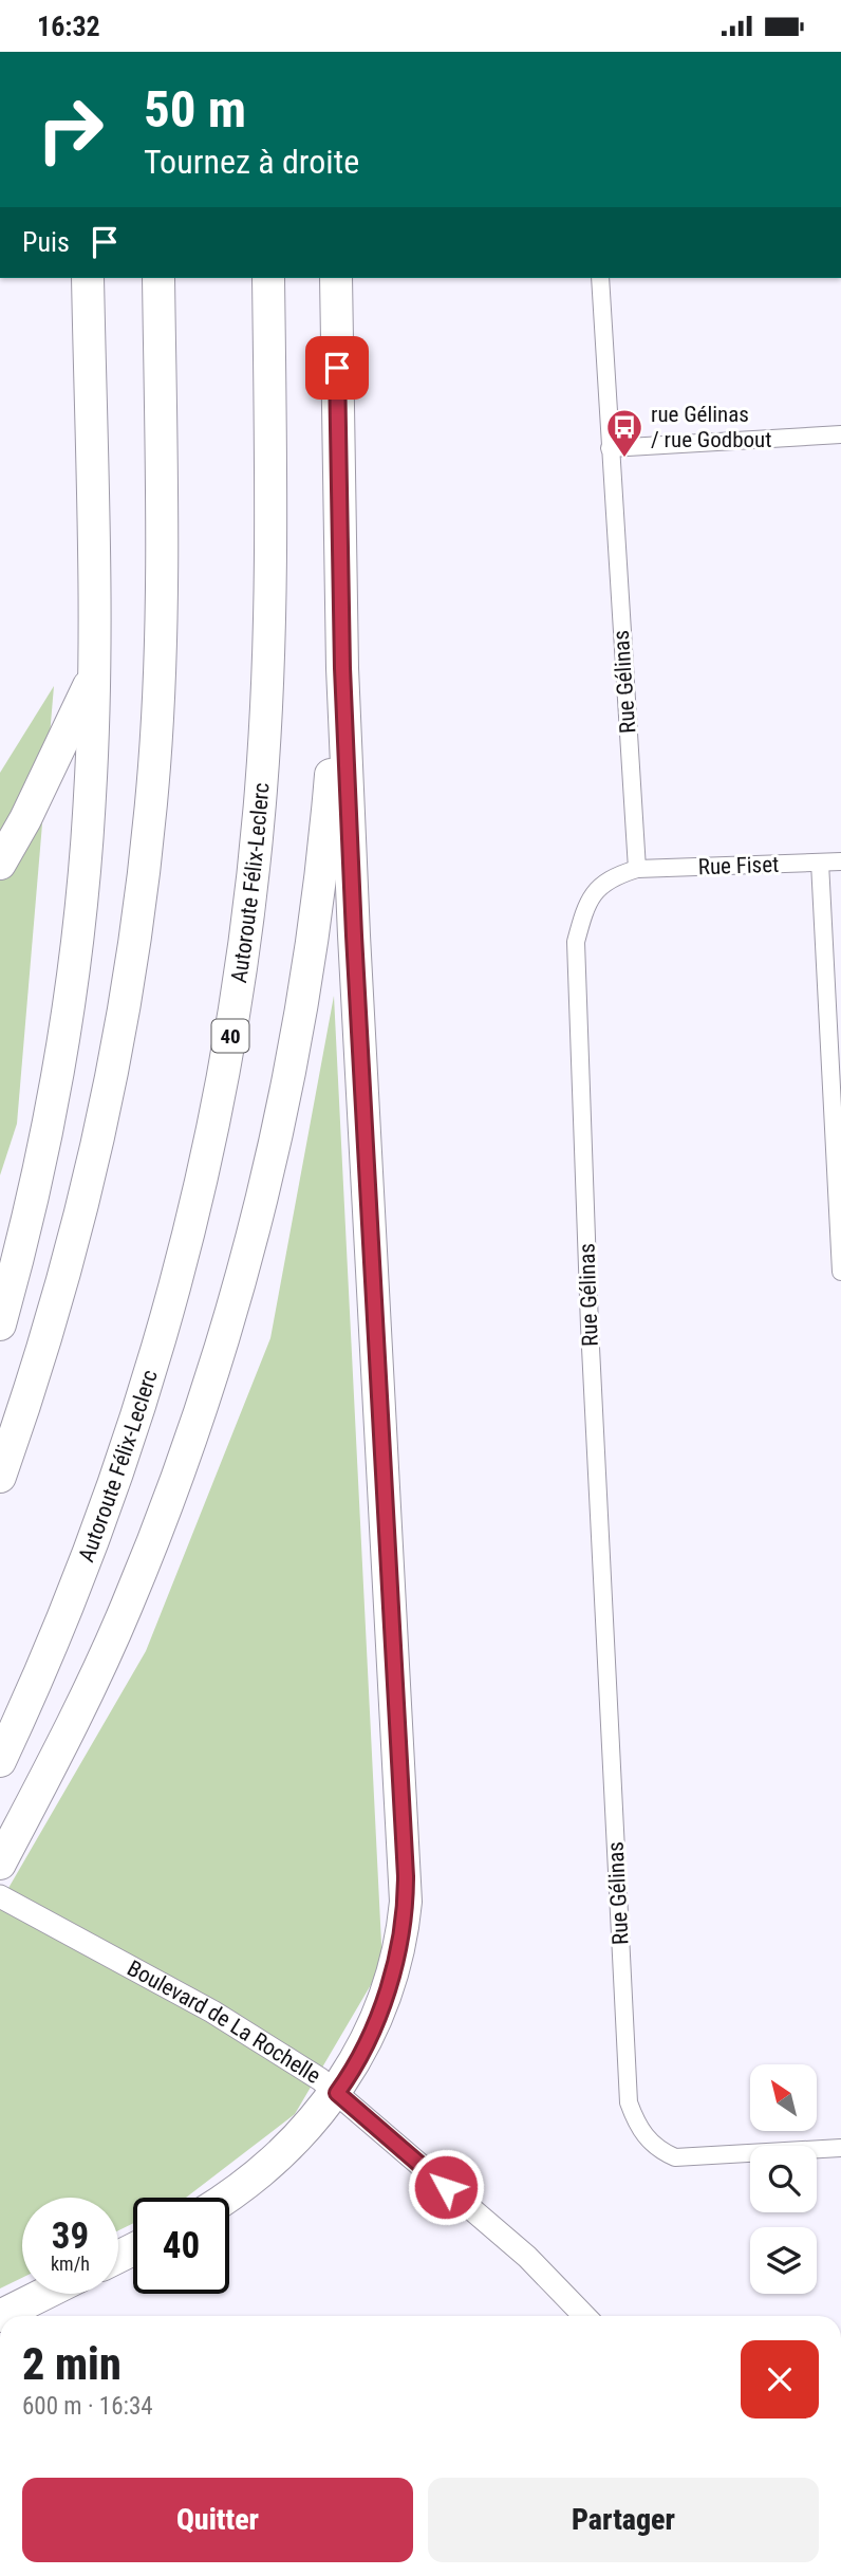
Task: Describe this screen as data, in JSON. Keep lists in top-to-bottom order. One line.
{"streets":{"highway":["Autoroute Félix-Leclerc","40"],"street":["Rue Gélinas","Rue Fiset","Boulevard de La Rochelle"]},"crossings":[["Rue Gélinas","Rue Fiset"]],"places":{"bus stop":["rue Gélinas / rue Godbout"]},"north":"top left","page":{"status":"16:32","turn":["50 m","Tournez à droite"],"then":"Puis","speed":"39 km/h","limit":"40","heading":["2 min","600 m · 16:34"],"buttons":["Quitter","Partager"]}}
